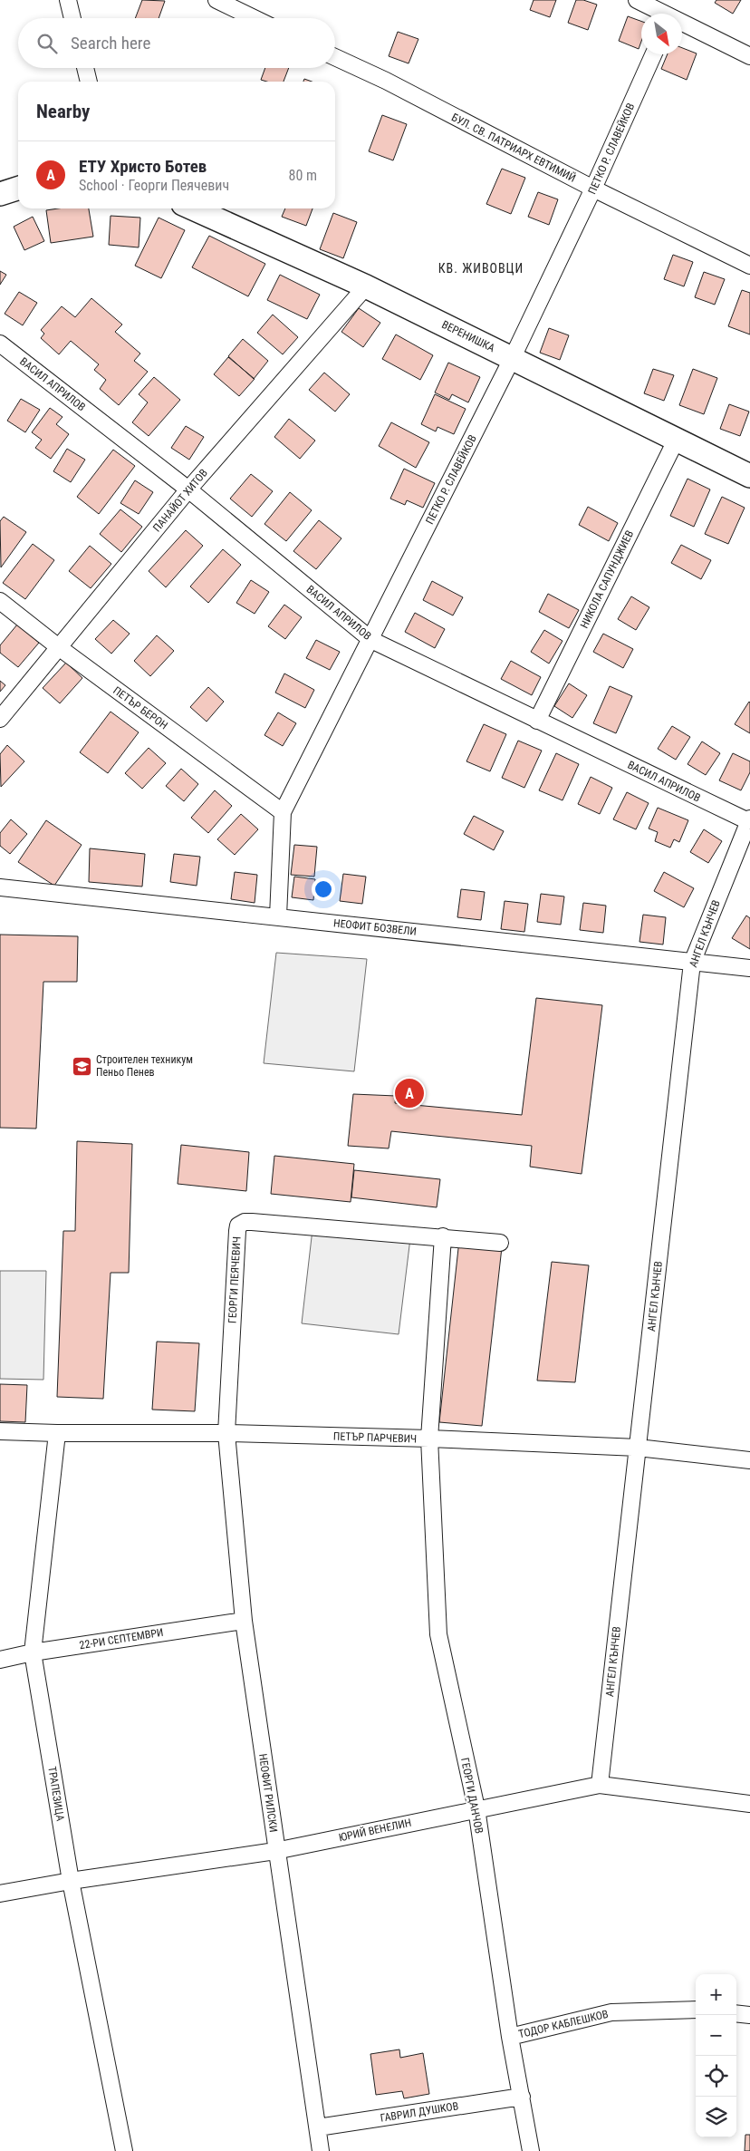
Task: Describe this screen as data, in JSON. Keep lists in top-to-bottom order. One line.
{"streets":{"main road":["ВЕРЕНИШКА"],"street":["БУЛ. СВ. ПАТРИАРХ ЕВТИМИЙ","ПЕТКО Р. СЛАВЕЙКОВ","ВАСИЛ АПРИЛОВ","ПАНАЙОТ ХИТОВ","НИКОЛА САПУНДЖИЕВ","ПЕТЪР БЕРОН","НЕОФИТ БОЗВЕЛИ","АНГЕЛ КЪНЧЕВ","ГЕОРГИ ПЕЯЧЕВИЧ","ПЕТЪР ПАРЧЕВИЧ","22-РИ СЕПТЕМВРИ","НЕОФИТ РИЛСКИ","ТРАПЕЗИЦА","ГЕОРГИ ДАНЧОВ","ЮРИЙ ВЕНЕЛИН","ТОДОР КАБЛЕШКОВ","ГАВРИЛ ДУШКОВ"]},"crossings":[["БУЛ. СВ. ПАТРИАРХ ЕВТИМИЙ","ПЕТКО Р. СЛАВЕЙКОВ"],["ПЕТКО Р. СЛАВЕЙКОВ","ВЕРЕНИШКА"],["ПЕТКО Р. СЛАВЕЙКОВ","ВАСИЛ АПРИЛОВ"],["ПЕТКО Р. СЛАВЕЙКОВ","ПЕТЪР БЕРОН"],["ПЕТКО Р. СЛАВЕЙКОВ","НЕОФИТ БОЗВЕЛИ"],["ВЕРЕНИШКА","ПАНАЙОТ ХИТОВ"],["ВЕРЕНИШКА","НИКОЛА САПУНДЖИЕВ"],["ВАСИЛ АПРИЛОВ","ПАНАЙОТ ХИТОВ"],["ВАСИЛ АПРИЛОВ","НИКОЛА САПУНДЖИЕВ"],["ВАСИЛ АПРИЛОВ","АНГЕЛ КЪНЧЕВ"],["ПАНАЙОТ ХИТОВ","ПЕТЪР БЕРОН"],["НЕОФИТ БОЗВЕЛИ","АНГЕЛ КЪНЧЕВ"],["АНГЕЛ КЪНЧЕВ","ПЕТЪР ПАРЧЕВИЧ"],["АНГЕЛ КЪНЧЕВ","ЮРИЙ ВЕНЕЛИН"],["ГЕОРГИ ПЕЯЧЕВИЧ","ПЕТЪР ПАРЧЕВИЧ"],["ГЕОРГИ ПЕЯЧЕВИЧ","НЕОФИТ РИЛСКИ"],["ПЕТЪР ПАРЧЕВИЧ","НЕОФИТ РИЛСКИ"],["ПЕТЪР ПАРЧЕВИЧ","ТРАПЕЗИЦА"],["ПЕТЪР ПАРЧЕВИЧ","ГЕОРГИ ДАНЧОВ"],["22-РИ СЕПТЕМВРИ","НЕОФИТ РИЛСКИ"],["22-РИ СЕПТЕМВРИ","ТРАПЕЗИЦА"],["НЕОФИТ РИЛСКИ","ЮРИЙ ВЕНЕЛИН"],["НЕОФИТ РИЛСКИ","ГАВРИЛ ДУШКОВ"],["ТРАПЕЗИЦА","ЮРИЙ ВЕНЕЛИН"],["ГЕОРГИ ДАНЧОВ","ЮРИЙ ВЕНЕЛИН"],["ГЕОРГИ ДАНЧОВ","ТОДОР КАБЛЕШКОВ"],["ГЕОРГИ ДАНЧОВ","ГАВРИЛ ДУШКОВ"]],"districts":["КВ. ЖИВОВЦИ"],"places":{"school or university":["Строителен техникум Пеньо Пенев"]},"north":"bottom right","page":{"search":"Search here","heading":"Nearby","list":[{"mark":"A","name":"ЕТУ Христо Ботев","note":"School · Георги Пеячевич","value":"80 m"}],"pins":"A","map_buttons":["+","−"]}}
